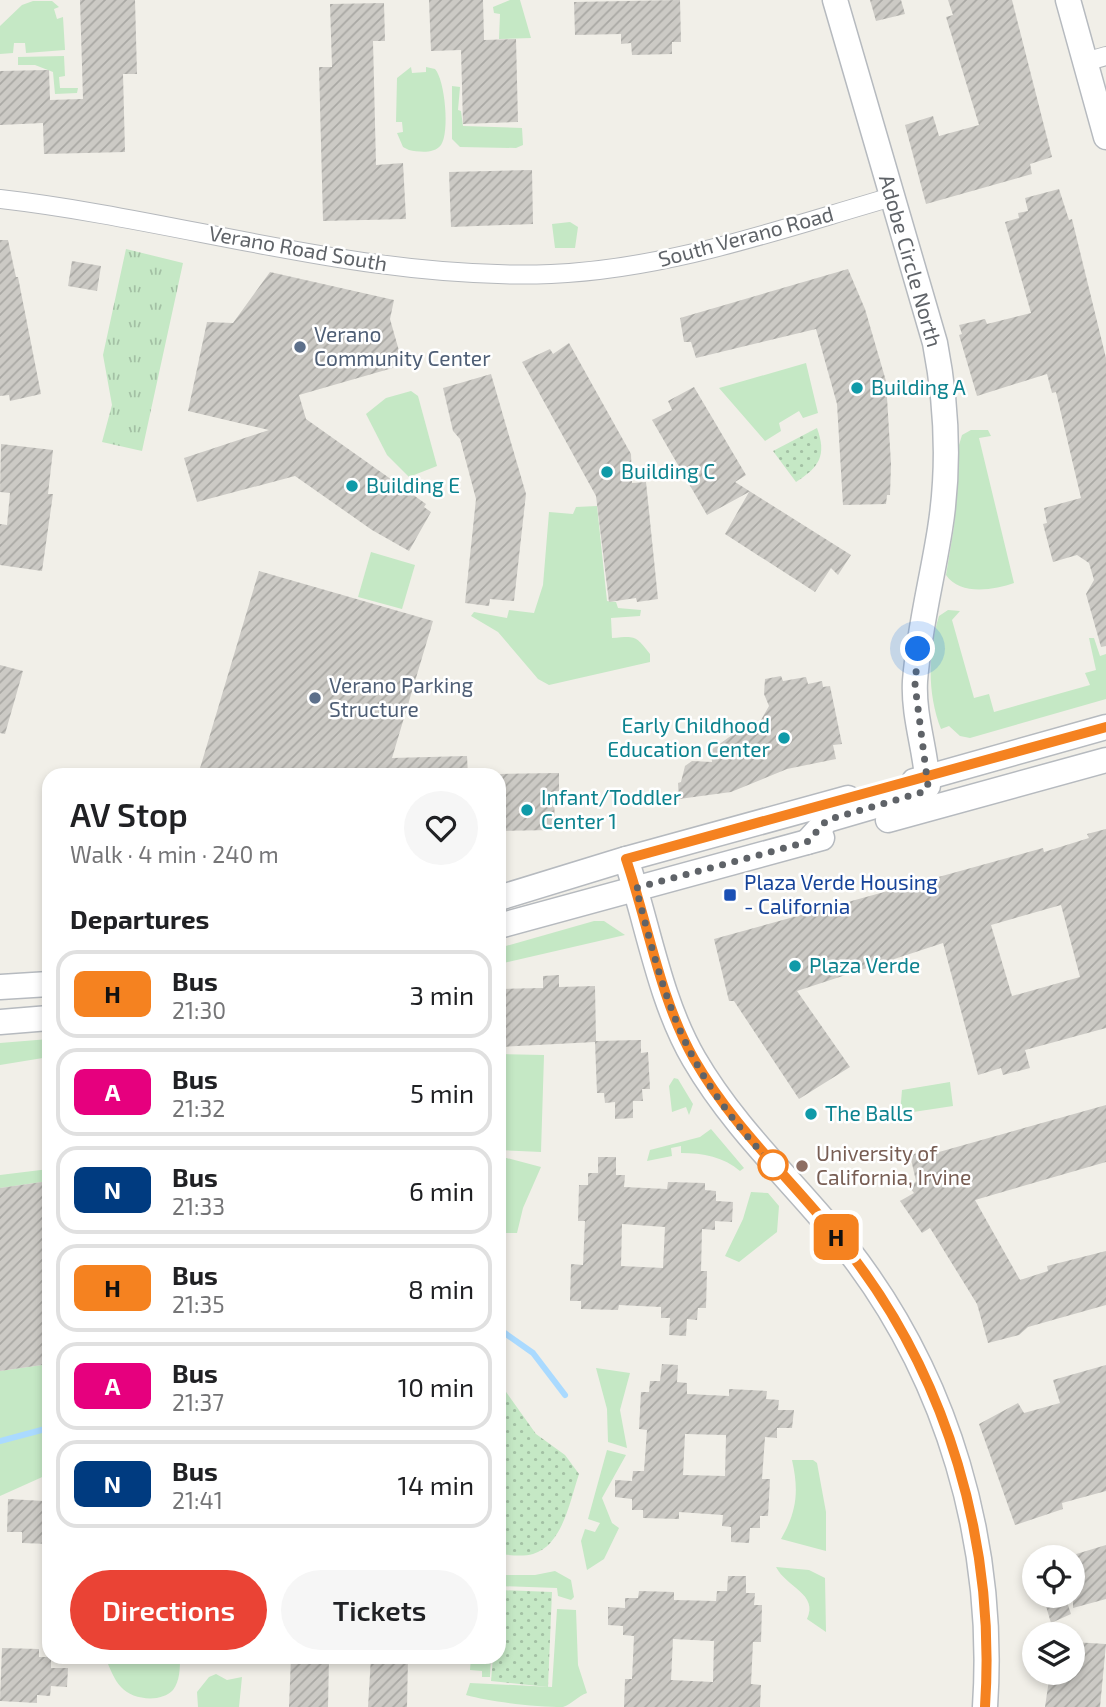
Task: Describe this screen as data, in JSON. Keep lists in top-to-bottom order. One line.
{"streets":{"street":["South Verano Road","Verano Road South","Adobe Circle North"]},"crossings":[["South Verano Road","Verano Road South"],["South Verano Road","Adobe Circle North"]],"places":{"other":["Verano Community Center","Building A","Building C","Building E","Verano Parking Structure","Early Childhood Education Center","Infant/Toddler Center 1","Plaza Verde","The Balls","University of California, Irvine"],"transit":["Plaza Verde Housing - California"]},"lines":["bus line H"],"page":{"on_map":"H","heading":[["AV Stop","Walk · 4 min · 240 m"],"Departures"],"list":[{"mark":"H","name":"Bus","note":"21:30","value":"3 min"},{"mark":"A","name":"Bus","note":"21:32","value":"5 min"},{"mark":"N","name":"Bus","note":"21:33","value":"6 min"},{"mark":"H","name":"Bus","note":"21:35","value":"8 min"},{"mark":"A","name":"Bus","note":"21:37","value":"10 min"},{"mark":"N","name":"Bus","note":"21:41","value":"14 min"}],"buttons":["Directions","Tickets"]}}
